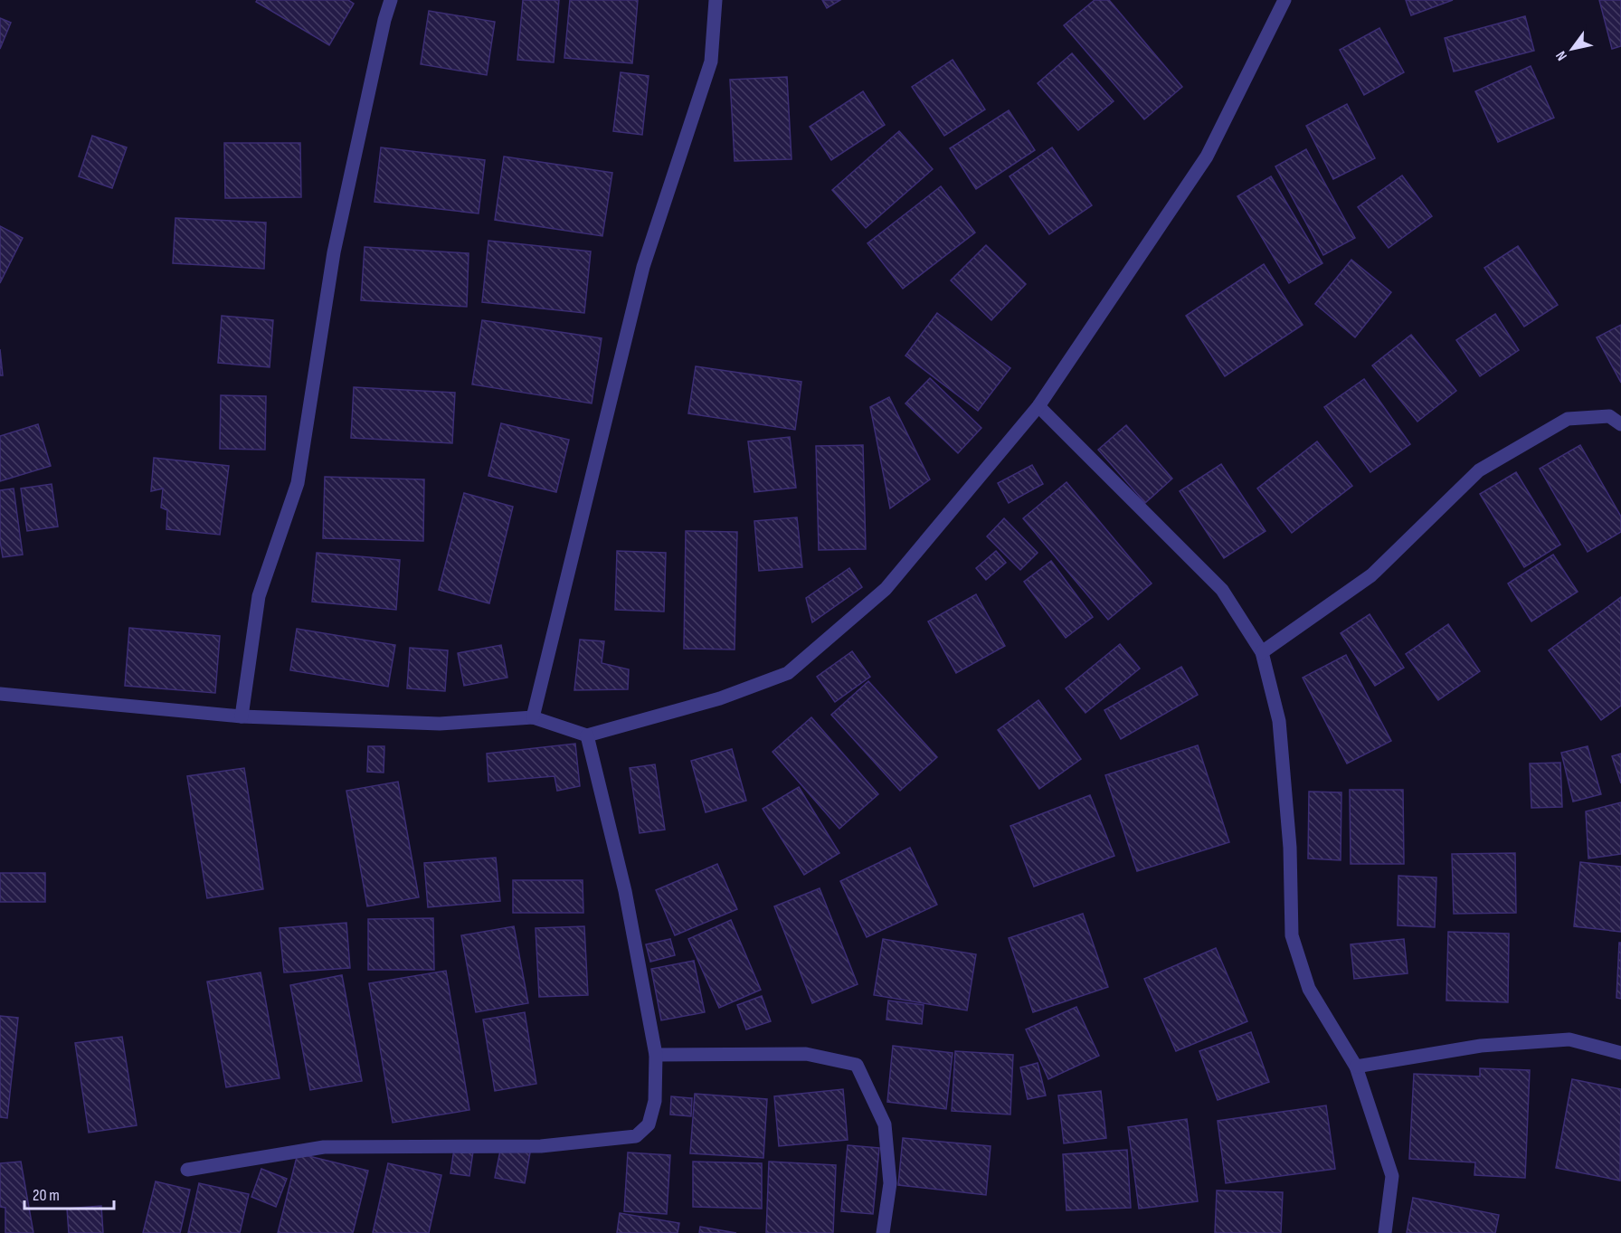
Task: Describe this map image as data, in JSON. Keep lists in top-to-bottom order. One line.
{"scale_bar":"20 m","north":"bottom left"}
